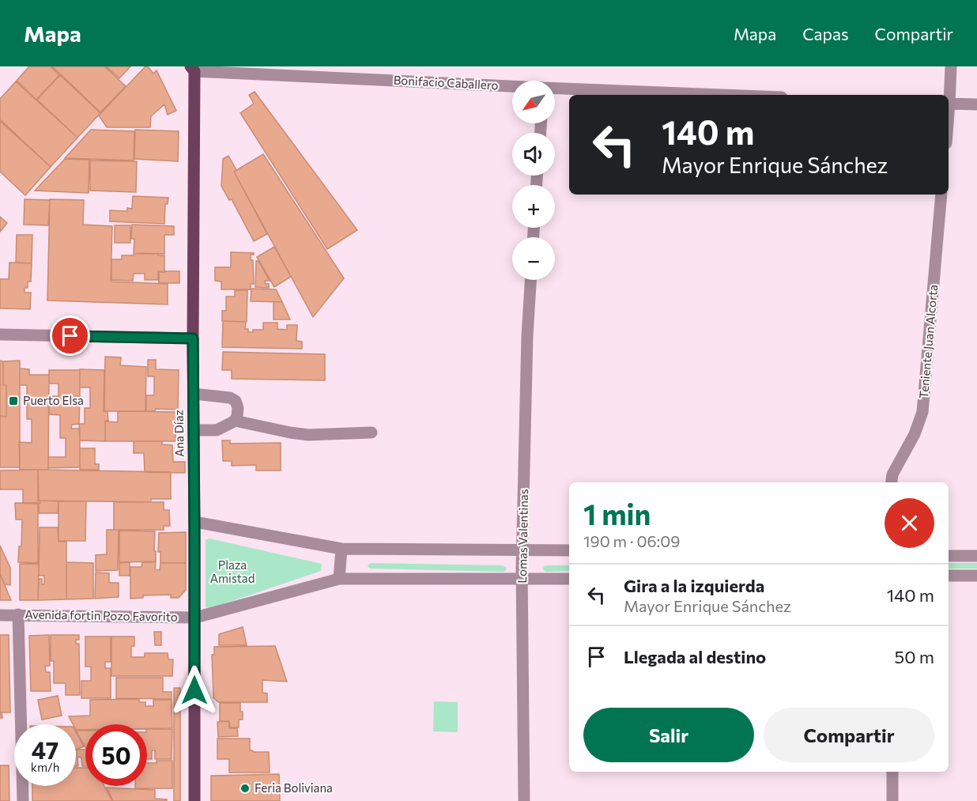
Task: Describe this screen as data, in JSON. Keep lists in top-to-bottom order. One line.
{"streets":{"main road":["Ana Díaz"],"street":["Bonifacio Caballero","Teniente Juan Alcorta","Lomas Valentinas","Avenida fortin Pozo Favorito"]},"crossings":[["Bonifacio Caballero","Ana Díaz"],["Ana Díaz","Avenida fortin Pozo Favorito"],["Lomas Valentinas","Avenida fortin Pozo Favorito"]],"parks":["Plaza Amistad"],"places":{"transit":["Puerto Elsa"],"other":["Feria Boliviana"]},"north":"bottom left","page":{"header":"Mapa","nav":["Mapa","Capas","Compartir"],"map_buttons":["+","−"],"turn":["140 m","Mayor Enrique Sánchez"],"heading":["1 min","190 m · 06:09"],"list":[{"name":"Gira a la izquierda","note":"Mayor Enrique Sánchez","value":"140 m"},{"name":"Llegada al destino","value":"50 m"}],"buttons":["Salir","Compartir"],"speed":"47 km/h","limit":"50"}}
